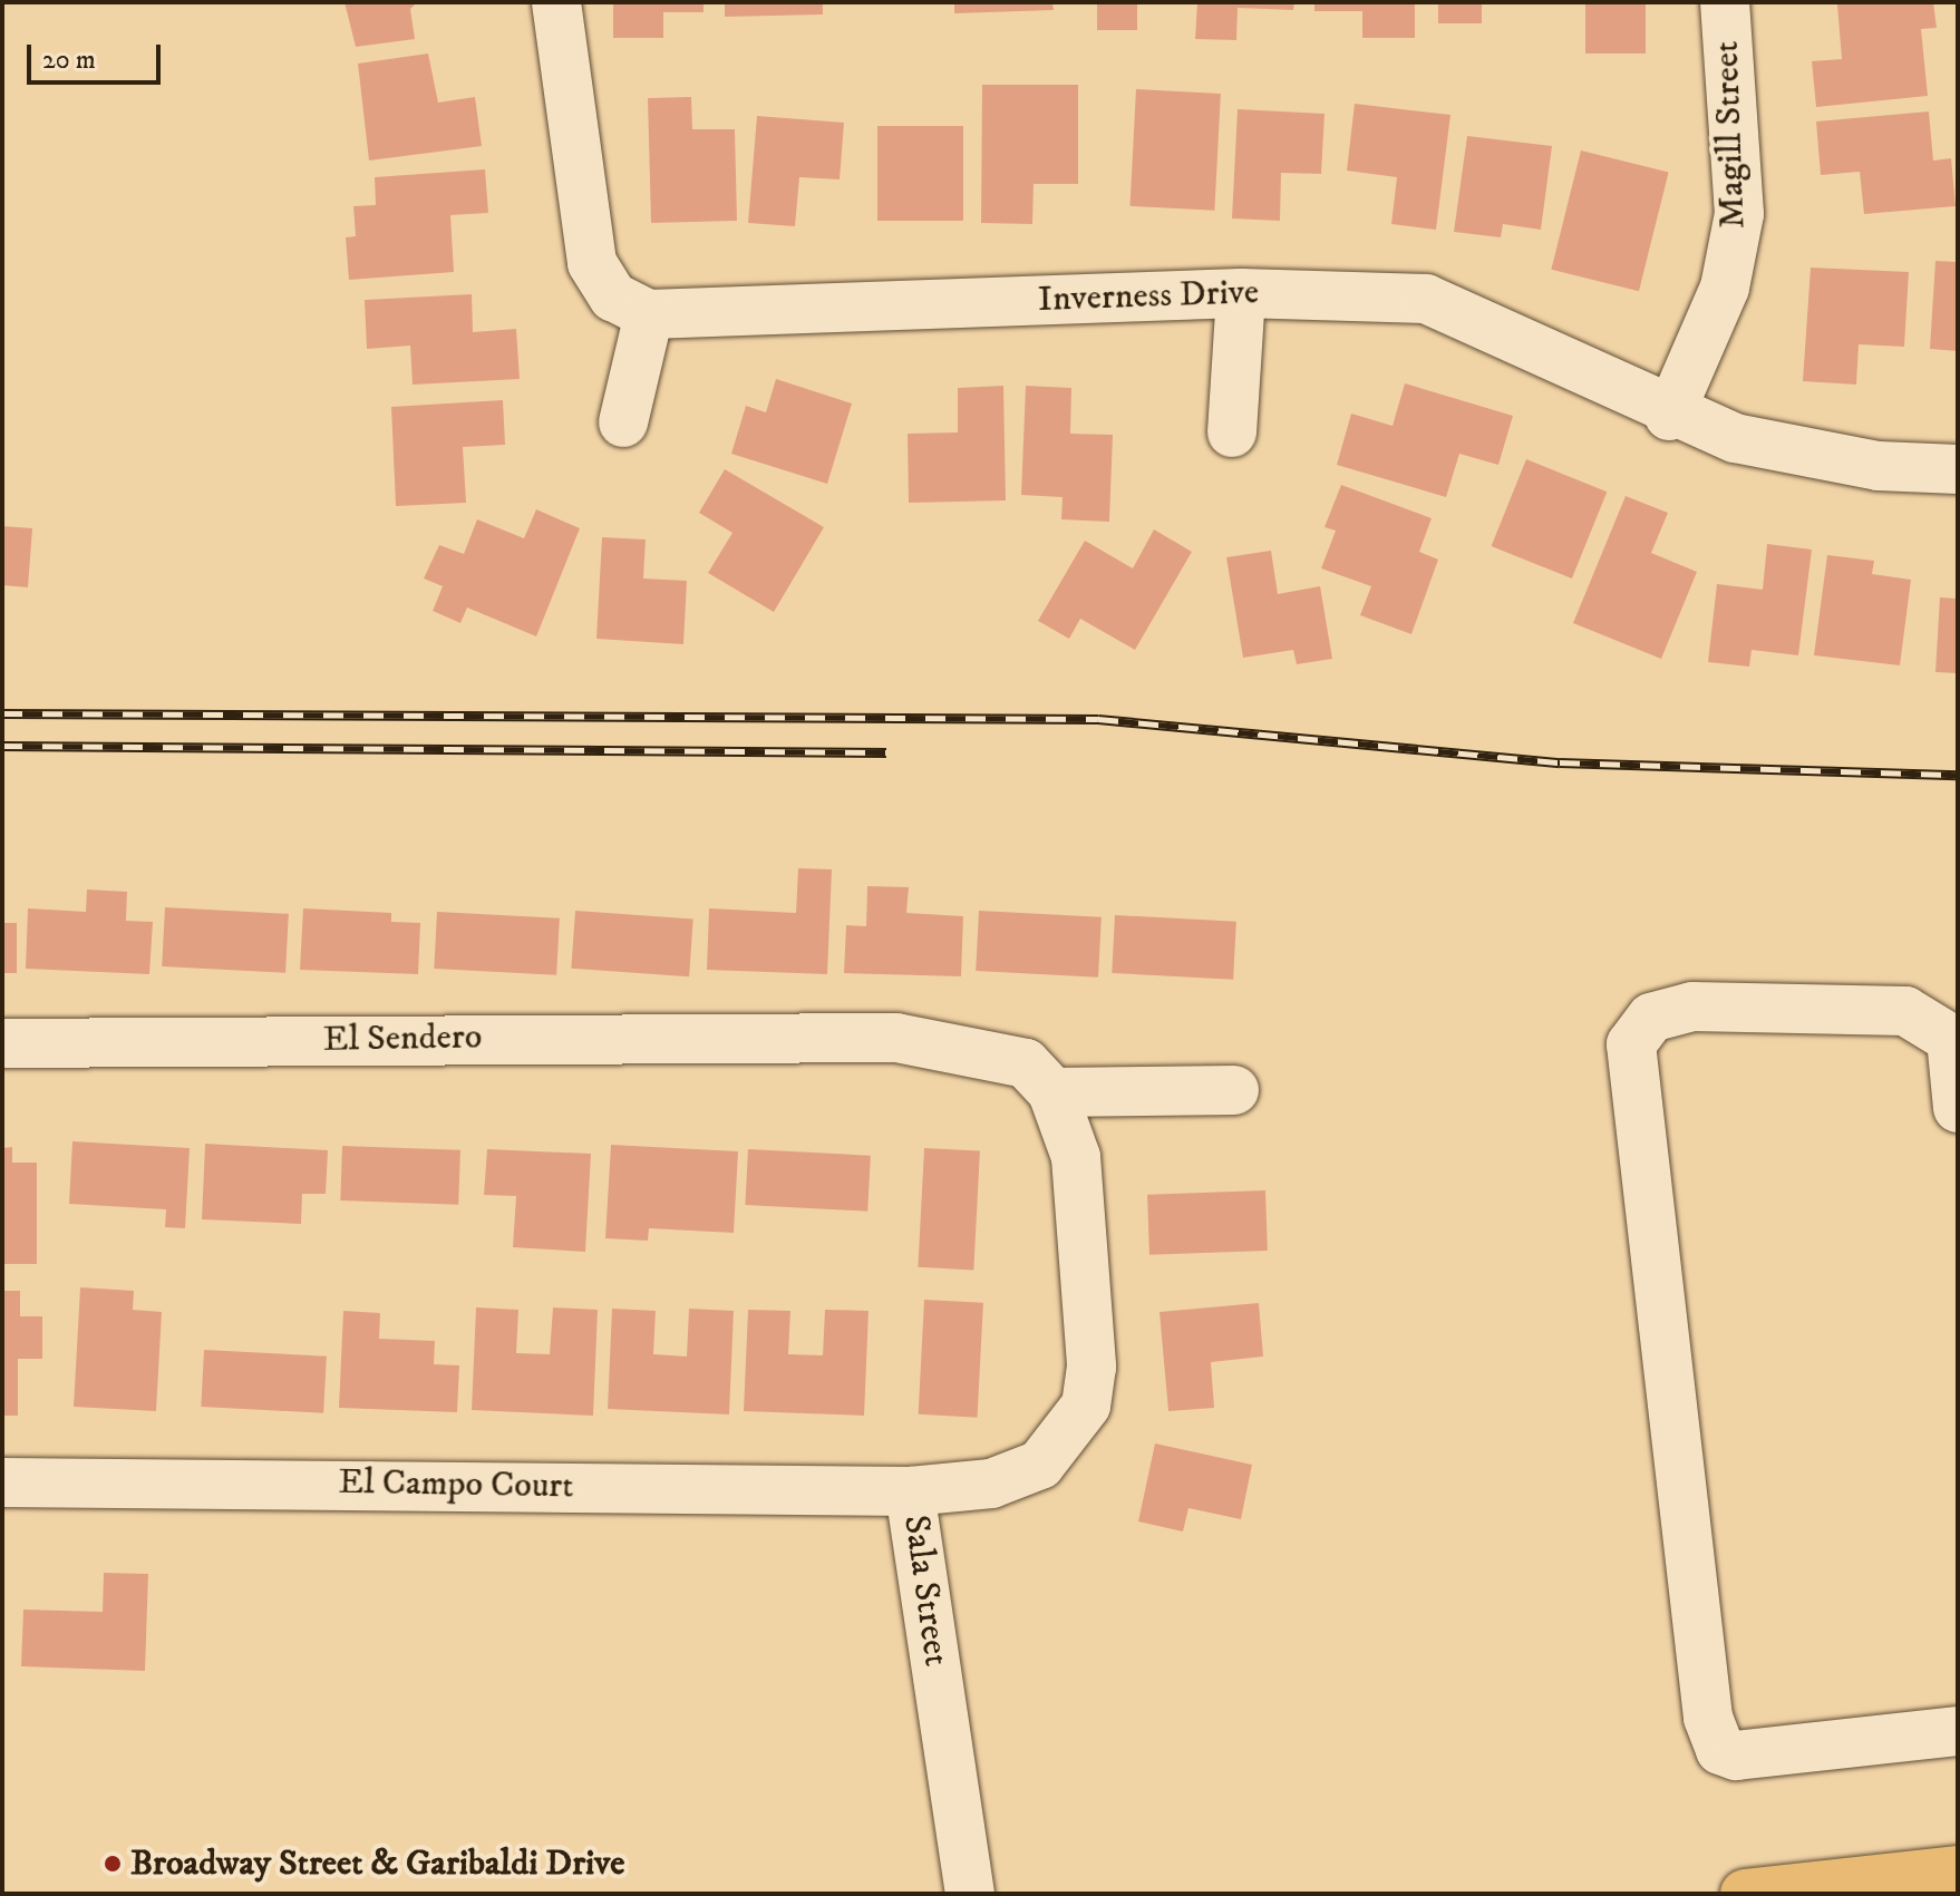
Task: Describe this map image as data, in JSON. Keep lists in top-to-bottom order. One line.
{"streets":{"street":["Magill Street","Inverness Drive","El Sendero","El Campo Court","Sala Street"]},"crossings":[["Magill Street","Inverness Drive"],["El Sendero","Sala Street"],["El Campo Court","Sala Street"]],"places":["Broadway Street & Garibaldi Drive"],"scale_bar":"20 m"}
